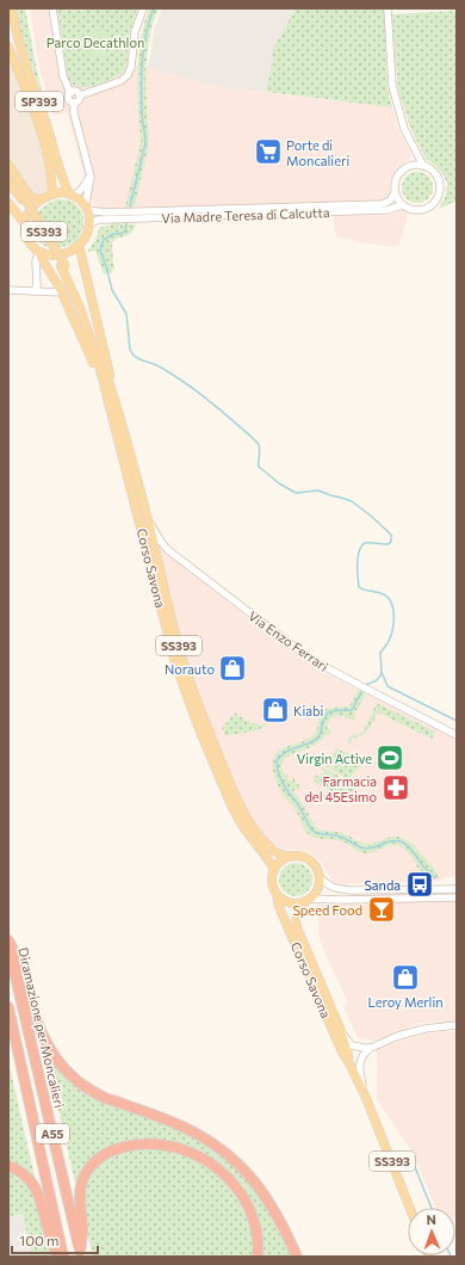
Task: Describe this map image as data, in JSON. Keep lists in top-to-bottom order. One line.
{"streets":{"highway":["Diramazione per Moncalieri","A55"],"main road":["SP393","SS393","Corso Savona"],"street":["Via Madre Teresa di Calcutta","Via Enzo Ferrari"]},"crossings":[["SP393","Via Madre Teresa di Calcutta"],["Corso Savona","Via Enzo Ferrari"]],"parks":["Parco Decathlon"],"places":{"supermarket":["Porte di Moncalieri"],"shop":["Norauto","Kiabi","Leroy Merlin"],"sports":["Virgin Active"],"pharmacy":["Farmacia del 45Esimo"],"bus stop":["Sanda"],"bar":["Speed Food"]},"scale_bar":"100 m","north":"top"}
